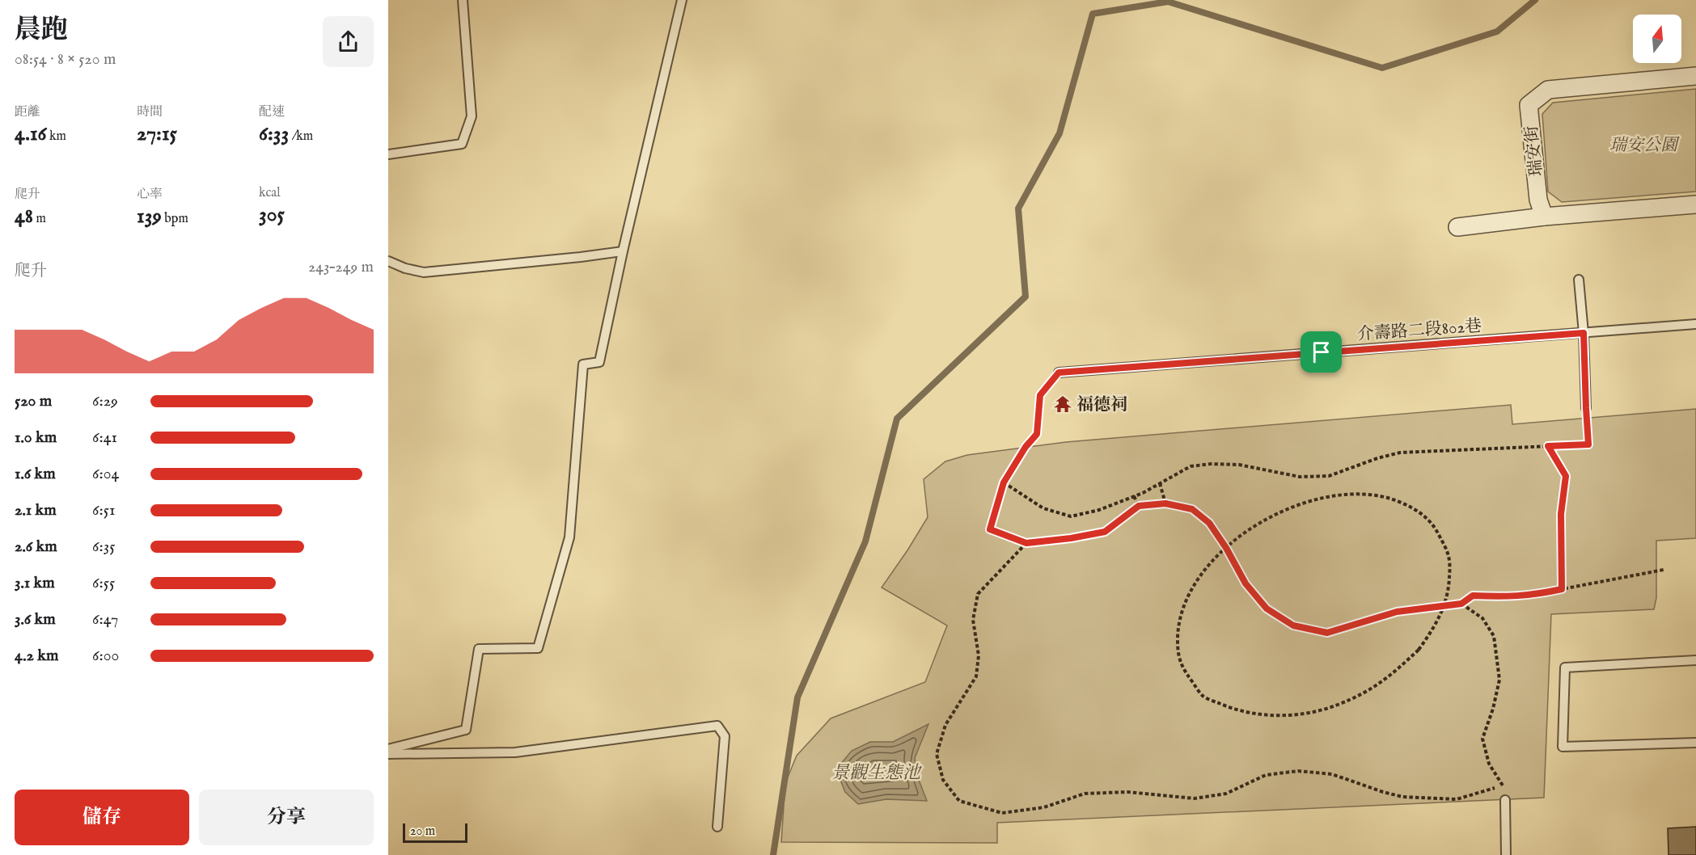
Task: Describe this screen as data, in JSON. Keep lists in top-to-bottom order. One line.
{"streets":{"street":["瑞安街"],"lane":["介壽路二段802巷"]},"water":["景觀生態池"],"parks":["瑞安公園"],"places":{"temple":["福德祠"]},"scale_bar":"20 m","north":"top","page":{"heading":["晨跑","08:54 · 8 × 520 m"],"stats":[["距離","4.16 km"],["時間","27:15"],["配速","6:33 /km"],["爬升","48 m"],["心率","139 bpm"],["kcal","305"]],"chart":["爬升","243–249 m"],"list":[{"name":"520 m","note":"6:29"},{"name":"1.0 km","note":"6:41"},{"name":"1.6 km","note":"6:04"},{"name":"2.1 km","note":"6:51"},{"name":"2.6 km","note":"6:35"},{"name":"3.1 km","note":"6:55"},{"name":"3.6 km","note":"6:47"},{"name":"4.2 km","note":"6:00"}],"buttons":["儲存","分享"],"scale":"20 m"}}
